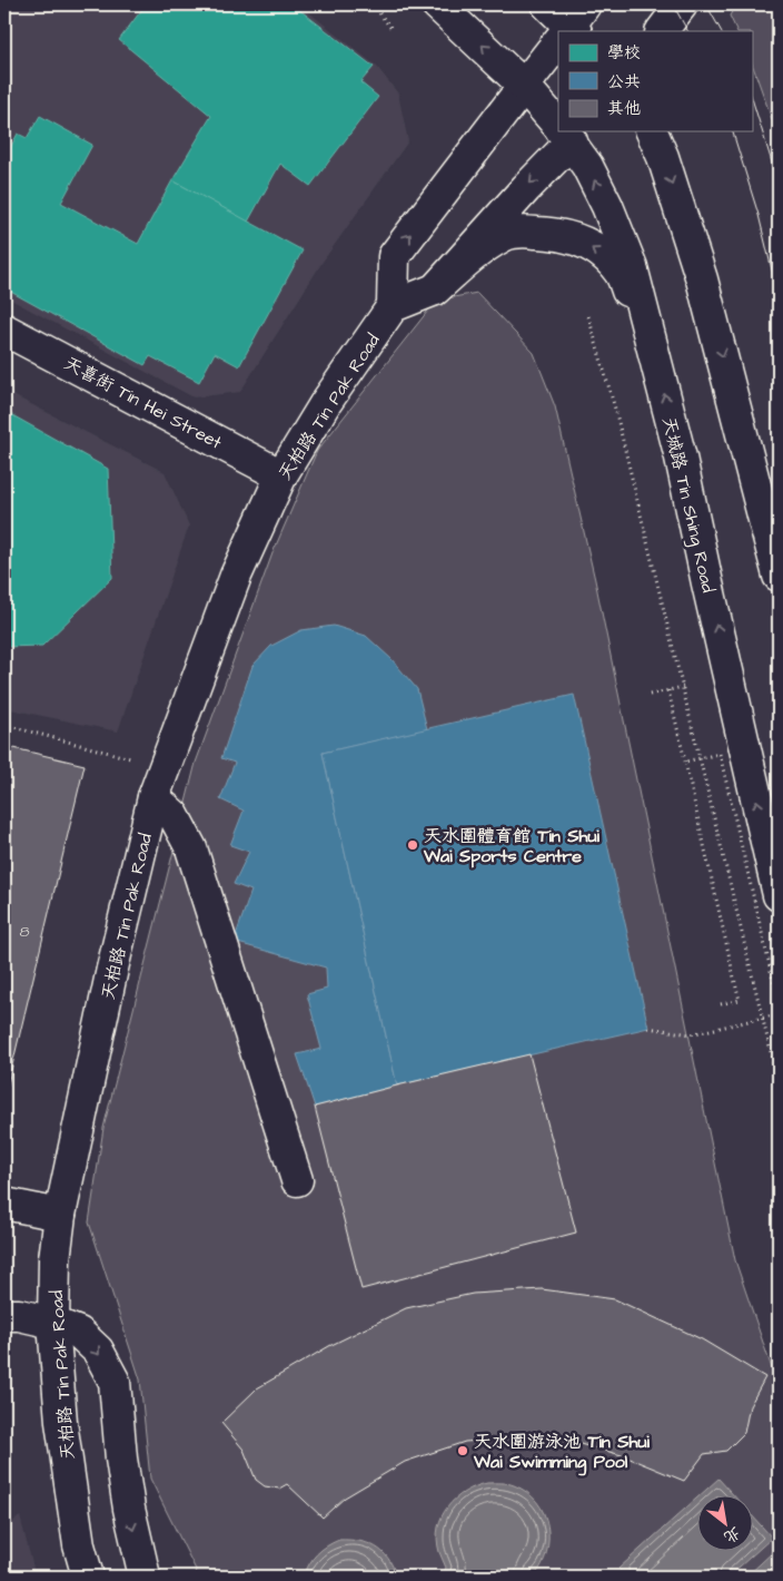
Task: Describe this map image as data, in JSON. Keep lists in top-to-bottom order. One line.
{"streets":{"street":["天喜街 Tin Hei Street","天柏路 Tin Pak Road","天城路 Tin Shing Road"]},"crossings":[["天喜街 Tin Hei Street","天柏路 Tin Pak Road"]],"places":["天水圍體育館 Tin Shui Wai Sports Centre","天水圍游泳池 Tin Shui Wai Swimming Pool"],"house_numbers":["8"],"legend":["學校","公共","其他"],"north":"bottom right"}
